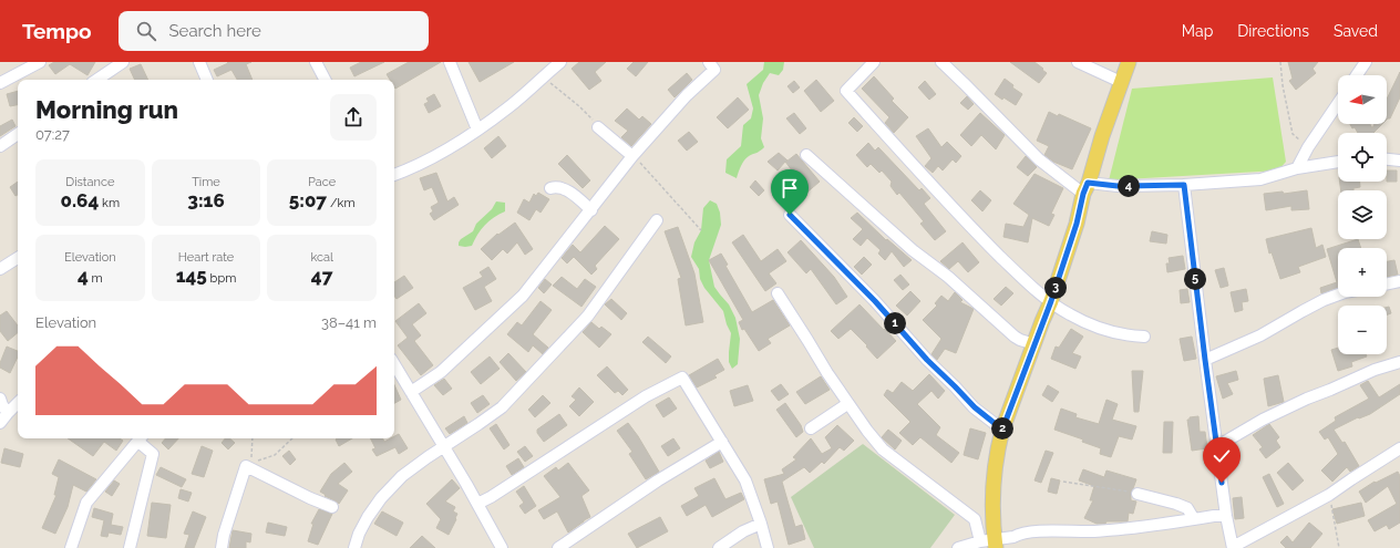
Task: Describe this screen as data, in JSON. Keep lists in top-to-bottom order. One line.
{"north":"left","page":{"header":"Tempo","search":"Search here","nav":["Map","Directions","Saved"],"map_buttons":["+","−"],"heading":["Morning run","07:27"],"stats":[["Distance","0.64 km"],["Time","3:16"],["Pace","5:07 /km"],["Elevation","4 m"],["Heart rate","145 bpm"],["kcal","47"]],"pins":["4","5","3","1","2"],"chart":["Elevation","38–41 m"]}}
